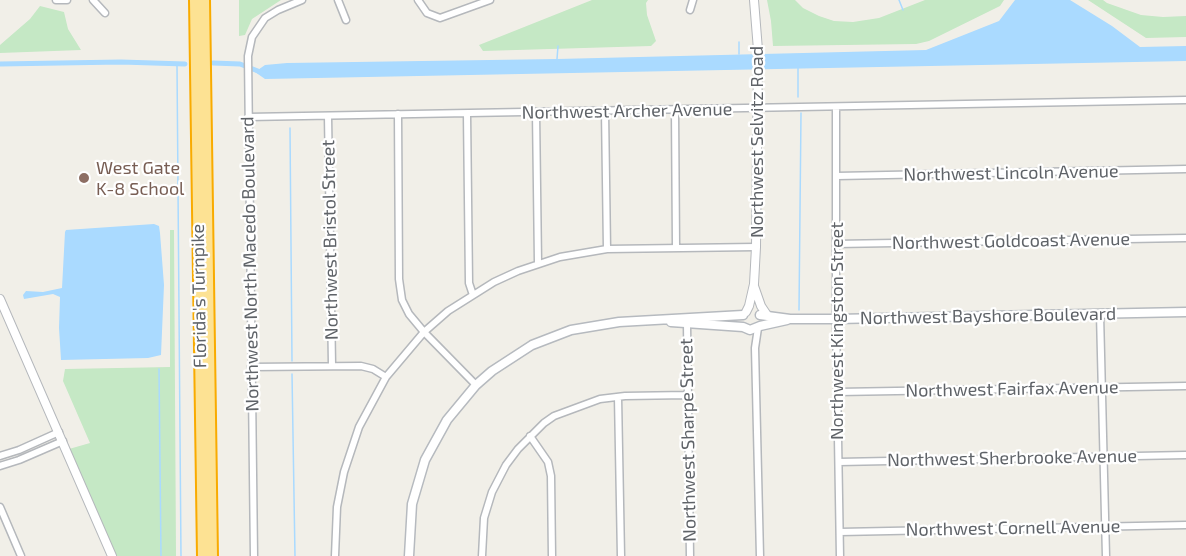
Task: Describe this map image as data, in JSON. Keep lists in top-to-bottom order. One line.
{"streets":{"highway":["Florida's Turnpike"],"main road":["Northwest Bayshore Boulevard"],"street":["Northwest Archer Avenue","Northwest Selvitz Road","Northwest Lincoln Avenue","Northwest Bristol Street","Northwest Goldcoast Avenue","Northwest North Macedo Boulevard","Northwest Kingston Street","Northwest Fairfax Avenue","Northwest Sharpe Street","Northwest Sherbrooke Avenue","Northwest Cornell Avenue"]},"crossings":[["Northwest Archer Avenue","Northwest Selvitz Road"],["Northwest Archer Avenue","Northwest Bristol Street"],["Northwest Archer Avenue","Northwest North Macedo Boulevard"],["Northwest Archer Avenue","Northwest Kingston Street"],["Northwest Selvitz Road","Northwest Bayshore Boulevard"],["Northwest Lincoln Avenue","Northwest Kingston Street"],["Northwest Goldcoast Avenue","Northwest Kingston Street"],["Northwest Bayshore Boulevard","Northwest Kingston Street"],["Northwest Kingston Street","Northwest Fairfax Avenue"],["Northwest Kingston Street","Northwest Sherbrooke Avenue"],["Northwest Kingston Street","Northwest Cornell Avenue"]],"places":["West Gate K-8 School"]}
